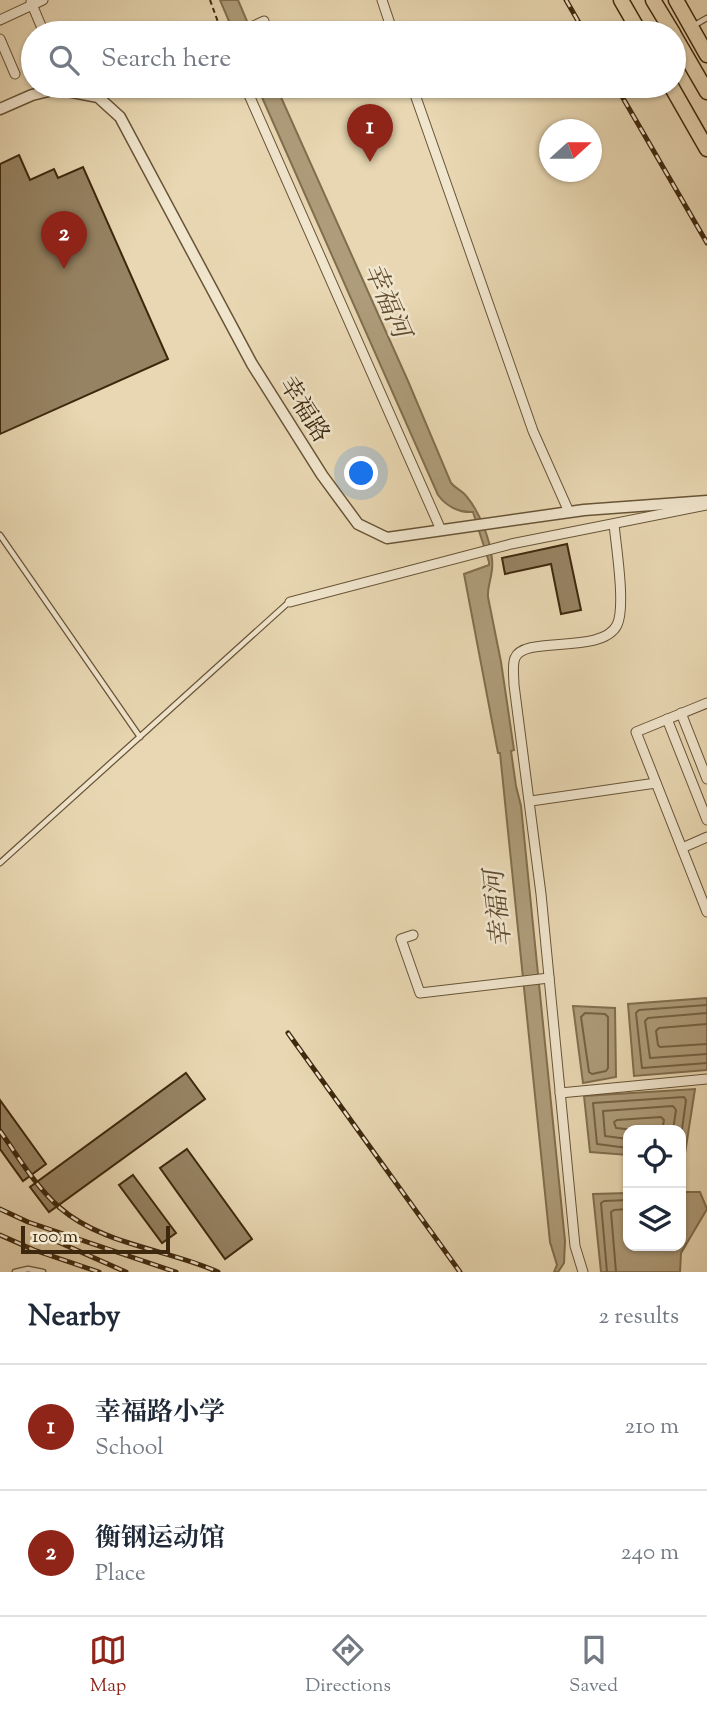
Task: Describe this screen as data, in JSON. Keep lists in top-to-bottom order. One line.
{"streets":{"street":["幸福路"]},"water":["幸福河"],"scale_bar":"100 m","north":"right","page":{"search":"Search here","pins":["1","2"],"scale":"100 m","heading":["Nearby","2 results"],"list":[{"mark":"1","name":"幸福路小学","note":"School","value":"210 m"},{"mark":"2","name":"衡钢运动馆","note":"Place","value":"240 m"}],"nav":["Map","Directions","Saved"]}}
